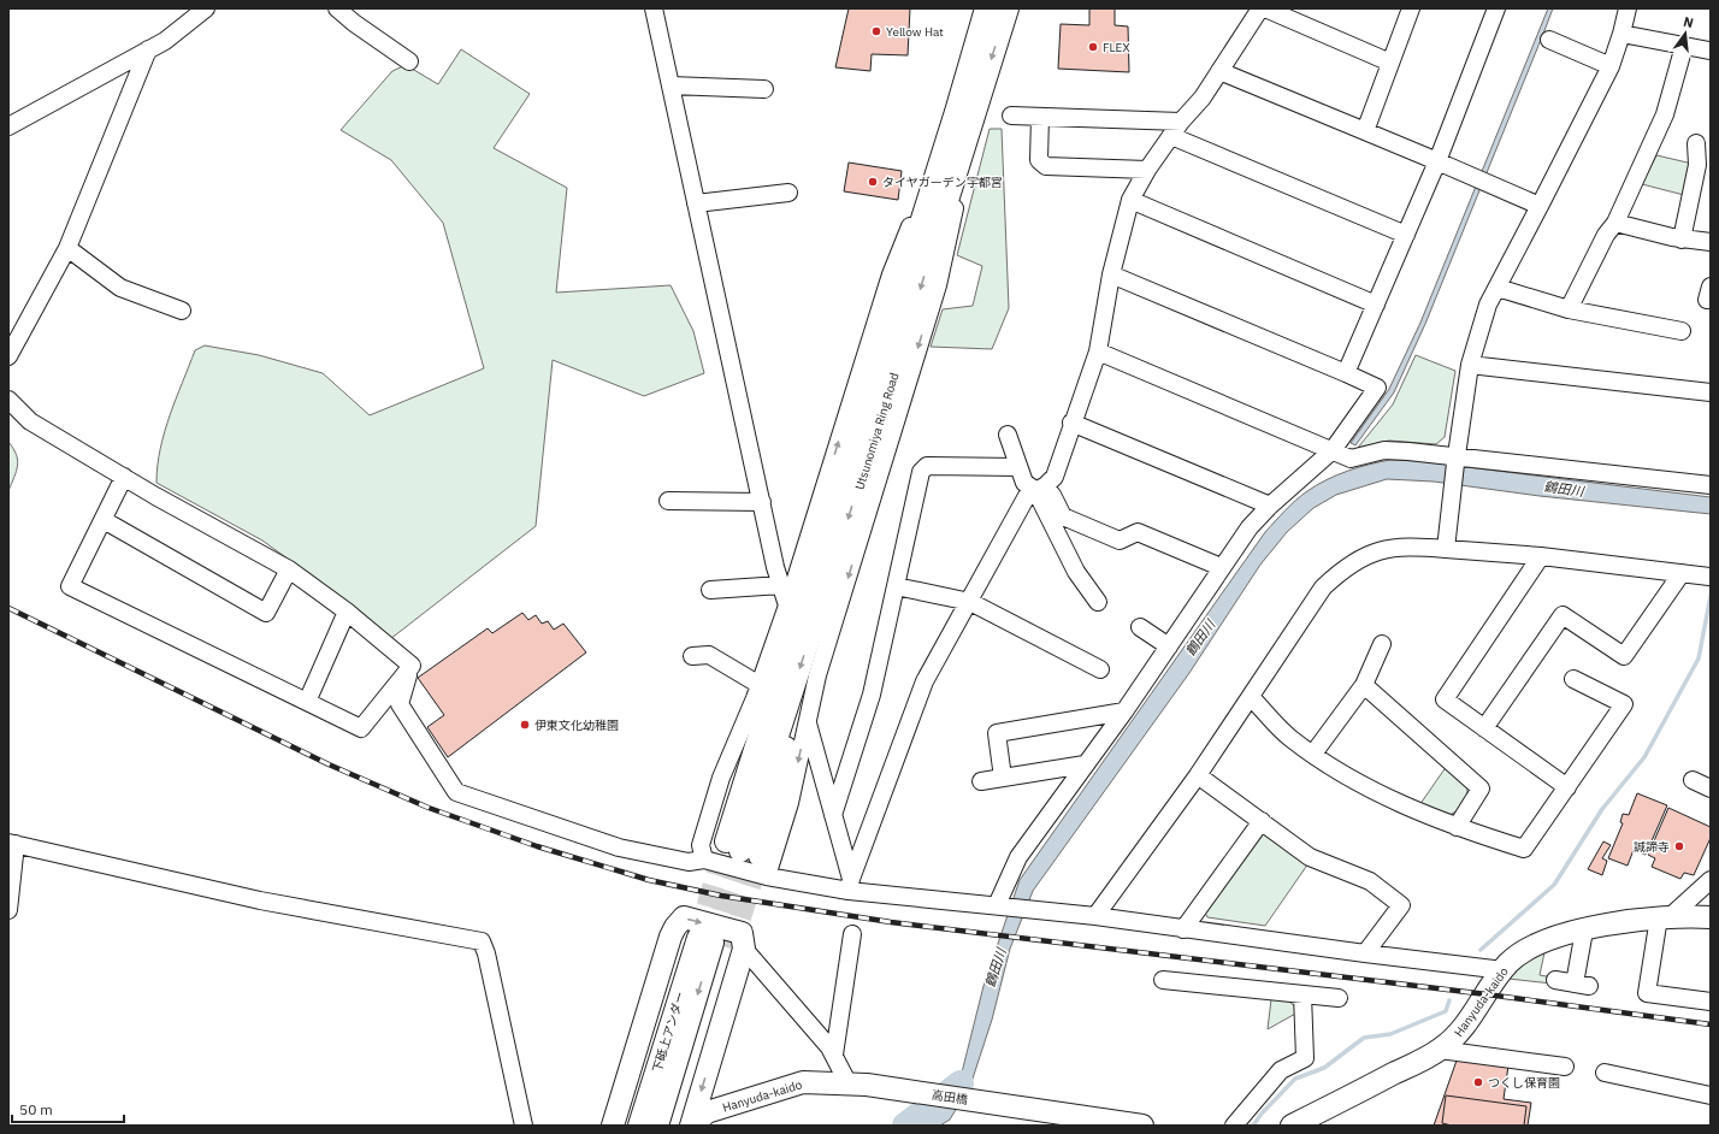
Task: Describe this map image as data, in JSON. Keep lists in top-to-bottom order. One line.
{"streets":{"main road":["Utsunomiya Ring Road","Hanyuda-kaido","下砥上アンダー","高田橋"]},"crossings":[["Hanyuda-kaido","高田橋"]],"water":["鶴田川"],"places":["Yellow Hat","FLEX","タイヤガーデン宇都宮","伊東文化幼稚園","誠諦寺","つくし保育園"],"scale_bar":"50 m","north":"top"}
